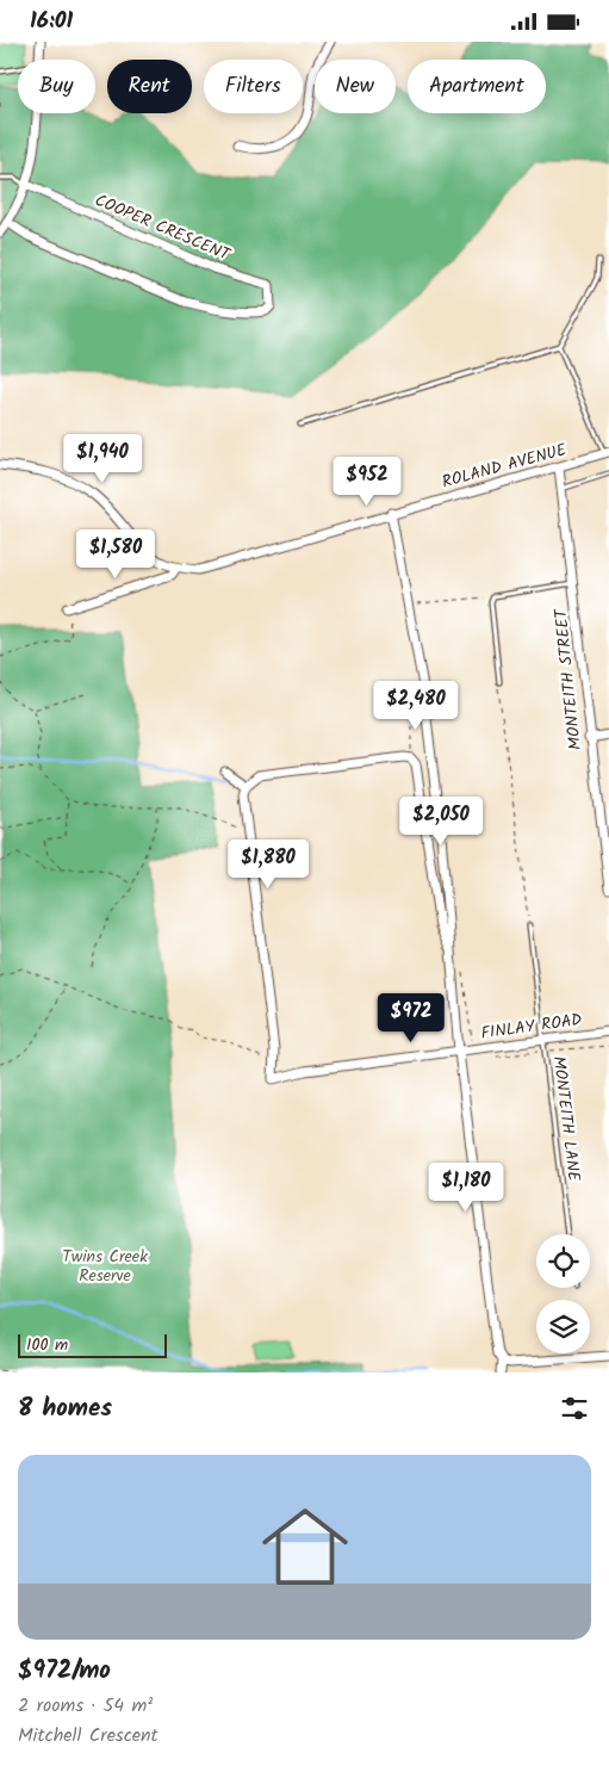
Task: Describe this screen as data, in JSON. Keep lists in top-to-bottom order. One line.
{"streets":{"street":["COOPER CRESCENT","ROLAND AVENUE","MONTEITH STREET","FINLAY ROAD"],"lane":["MONTEITH LANE"]},"crossings":[["ROLAND AVENUE","MONTEITH STREET"],["FINLAY ROAD","MONTEITH LANE"]],"parks":["Twins Creek Reserve"],"scale_bar":"100 m","page":{"status":"16:01","chip":["Buy","Rent","Filters","New","Apartment"],"price":["$1,940","$952","$1,580","$2,480","$2,050","$1,880","$972","$1,180"],"scale":"100 m","heading":"8 homes","list":[{"name":"$972/mo","note":"2 rooms · 54 m² · Mitchell Crescent"}]}}
